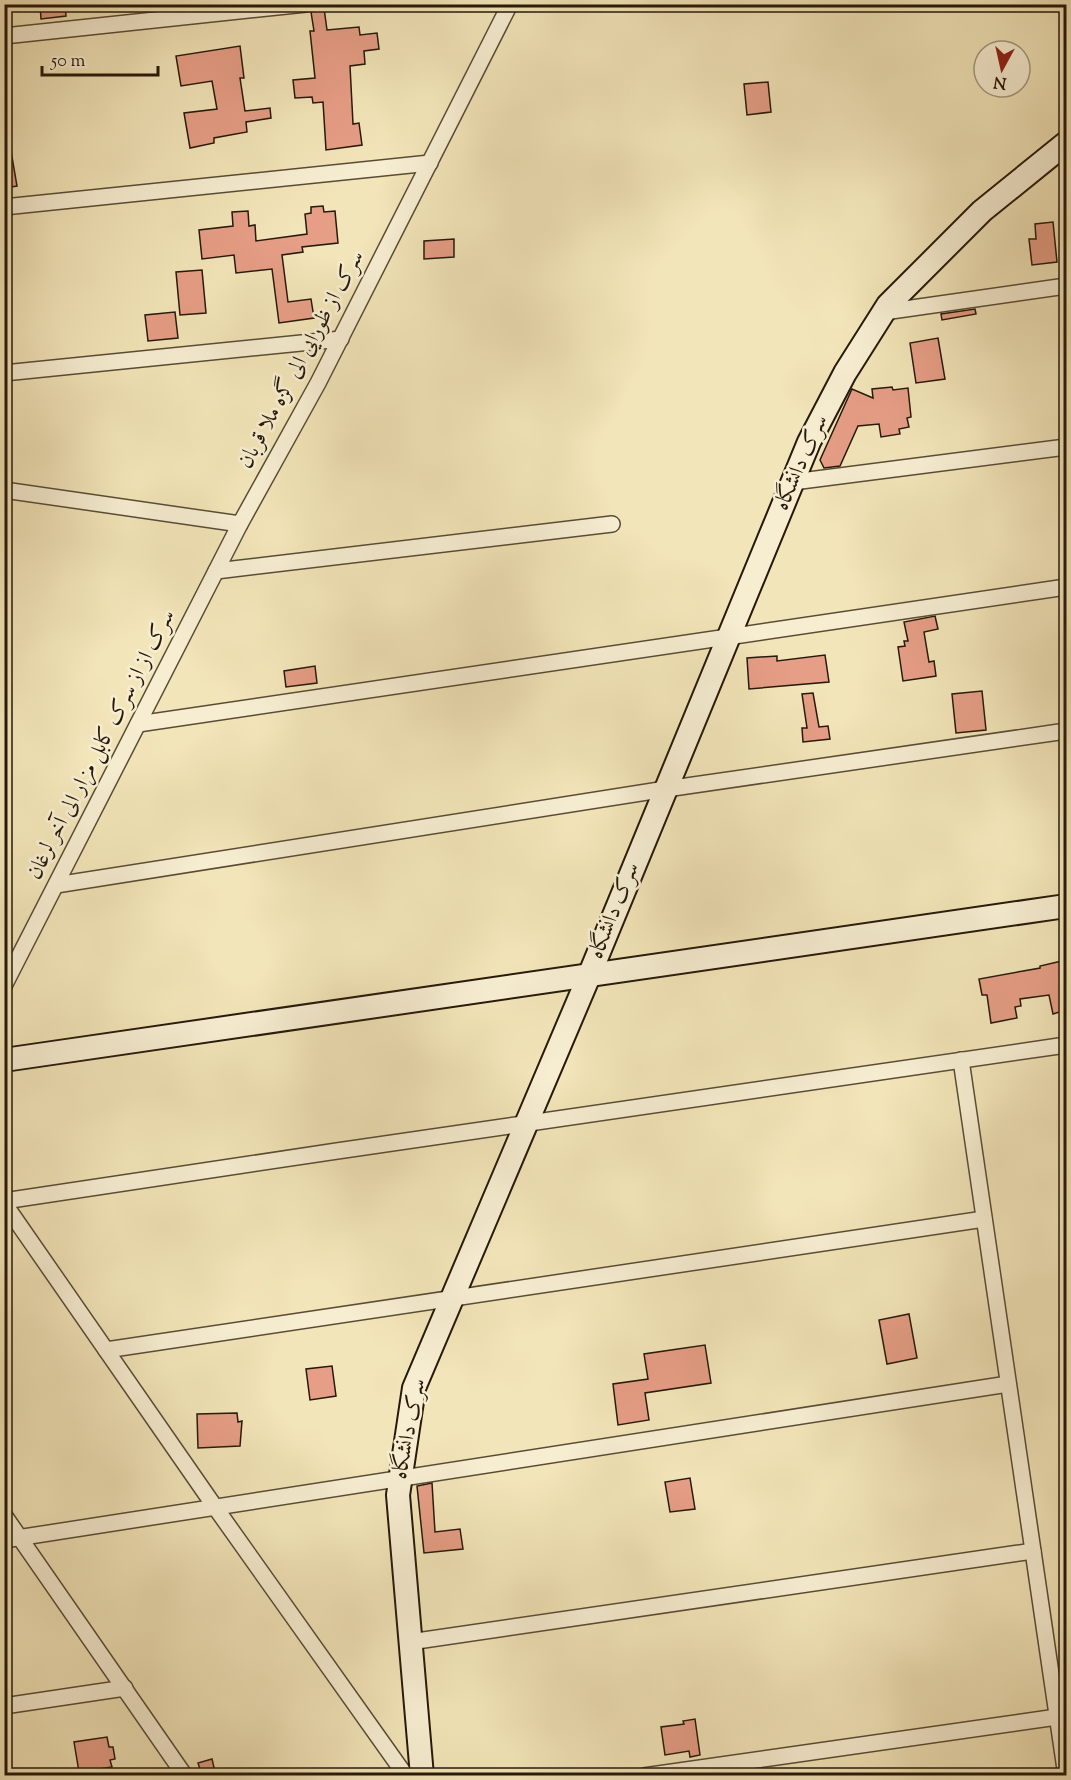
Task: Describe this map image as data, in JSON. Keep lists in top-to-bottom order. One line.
{"streets":{"street":["سرک از ظورایی الی گزه ملا قربان","سرک دانشگاه","سرک از از سرک کابل مزار الی آخر لرغان"]},"crossings":[["سرک از ظورایی الی گزه ملا قربان","سرک از از سرک کابل مزار الی آخر لرغان"]],"scale_bar":"50 m","north":"bottom"}
